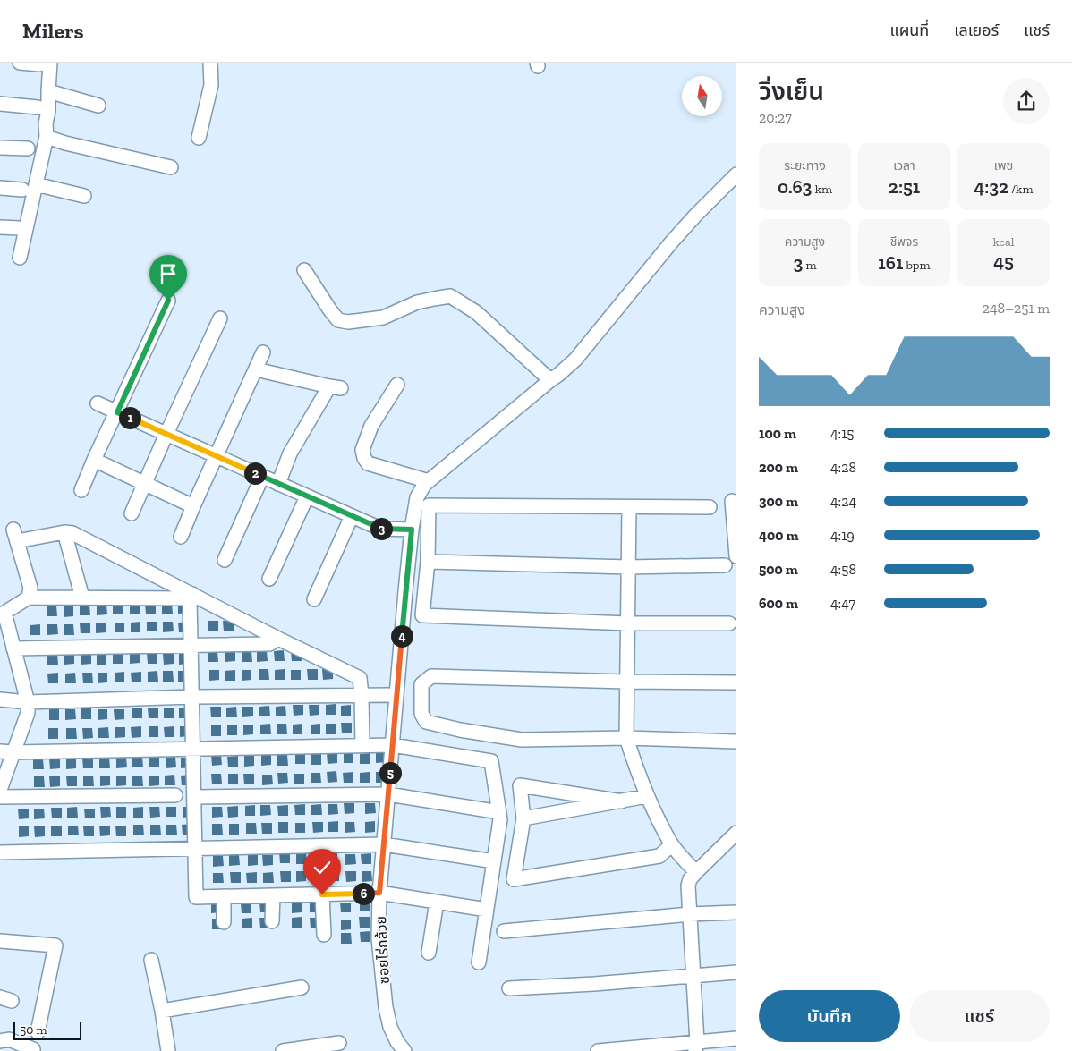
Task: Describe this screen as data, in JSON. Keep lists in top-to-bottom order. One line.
{"streets":{"street":["ซอยไร่กล้วย"]},"scale_bar":"50 m","north":"top","page":{"header":"Milers","nav":["แผนที่","เลเยอร์","แชร์"],"heading":["วิ่งเย็น","20:27"],"stats":[["ระยะทาง","0.63 km"],["เวลา","2:51"],["เพซ","4:32 /km"],["ความสูง","3 m"],["ชีพจร","161 bpm"],["kcal","45"]],"chart":["ความสูง","248–251 m"],"pins":["1","2","3","4","5","6"],"list":[{"name":"100 m","note":"4:15"},{"name":"200 m","note":"4:28"},{"name":"300 m","note":"4:24"},{"name":"400 m","note":"4:19"},{"name":"500 m","note":"4:58"},{"name":"600 m","note":"4:47"}],"buttons":["บันทึก","แชร์"],"scale":"50 m"}}
